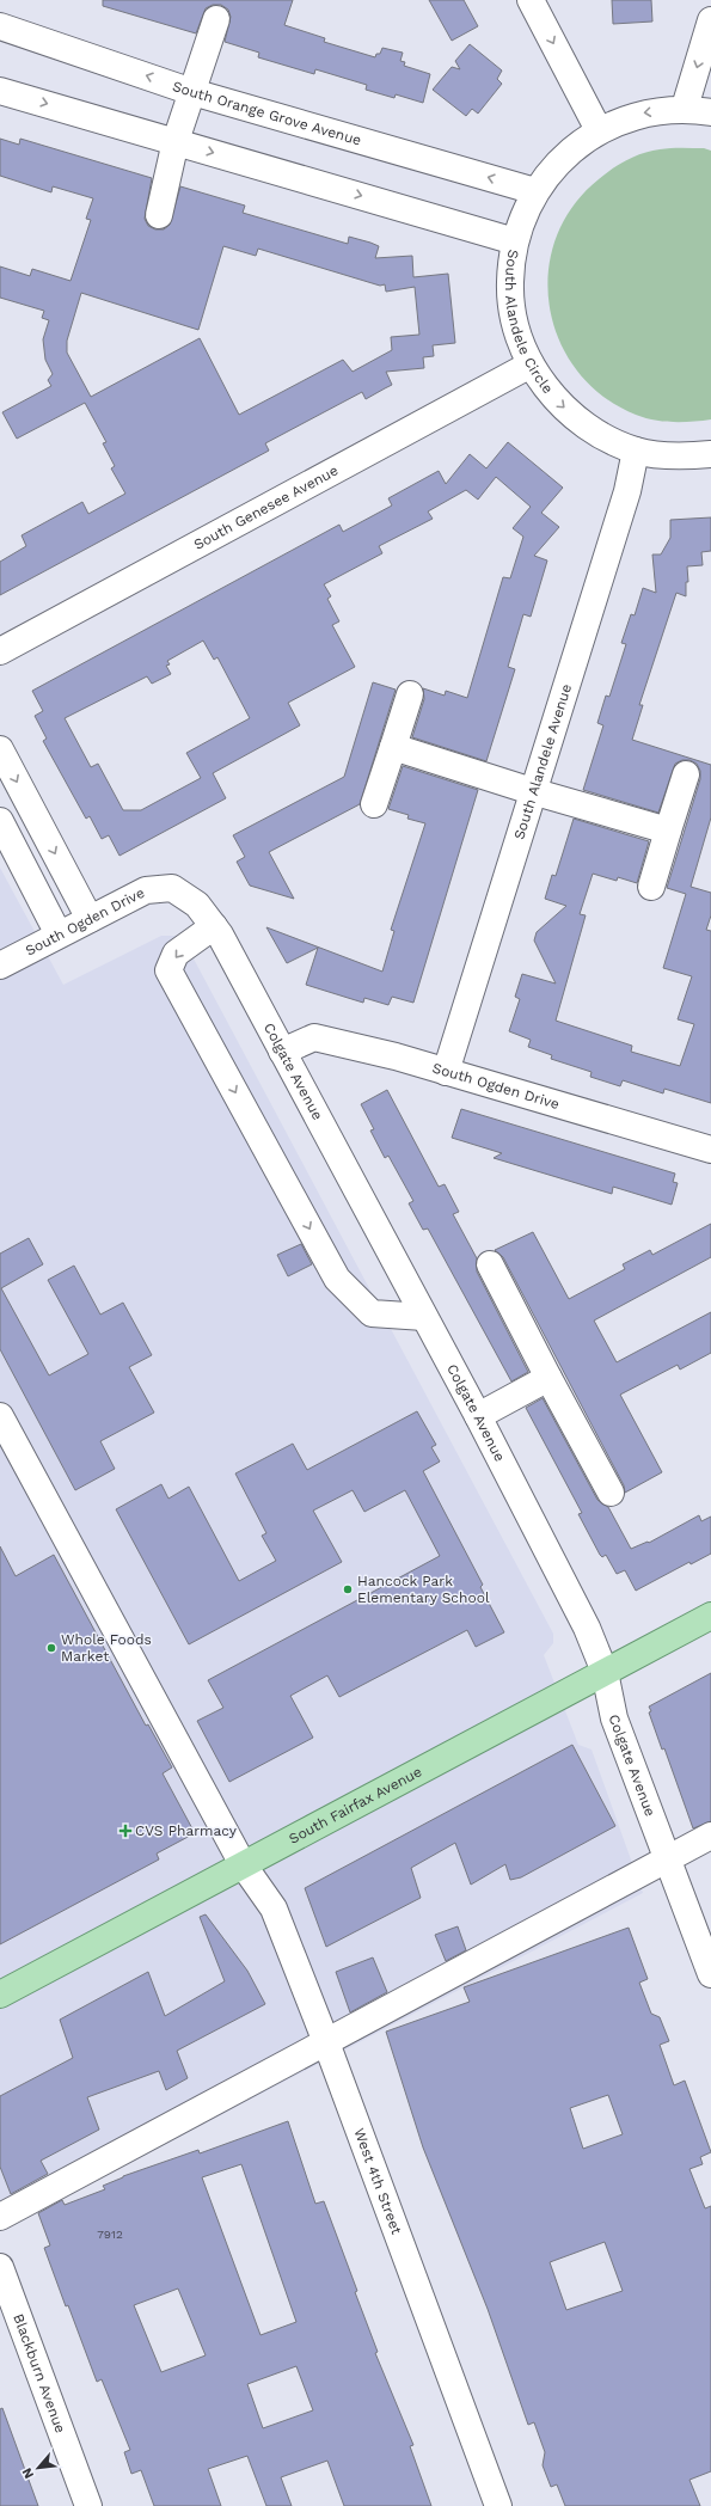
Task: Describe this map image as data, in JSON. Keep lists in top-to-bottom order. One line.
{"streets":{"main road":["South Fairfax Avenue"],"street":["South Orange Grove Avenue","South Alandele Circle","South Genesee Avenue","South Alandele Avenue","South Ogden Drive","Colgate Avenue","West 4th Street","Blackburn Avenue"]},"crossings":[["South Orange Grove Avenue","South Alandele Circle"],["South Alandele Circle","South Genesee Avenue"],["South Alandele Circle","South Alandele Avenue"],["South Alandele Avenue","South Ogden Drive"],["South Ogden Drive","Colgate Avenue"],["Colgate Avenue","South Fairfax Avenue"],["South Fairfax Avenue","West 4th Street"]],"places":{"other":["Hancock Park Elementary School","Whole Foods Market"],"health":["CVS Pharmacy"]},"house_numbers":["7912"],"north":"bottom left"}
